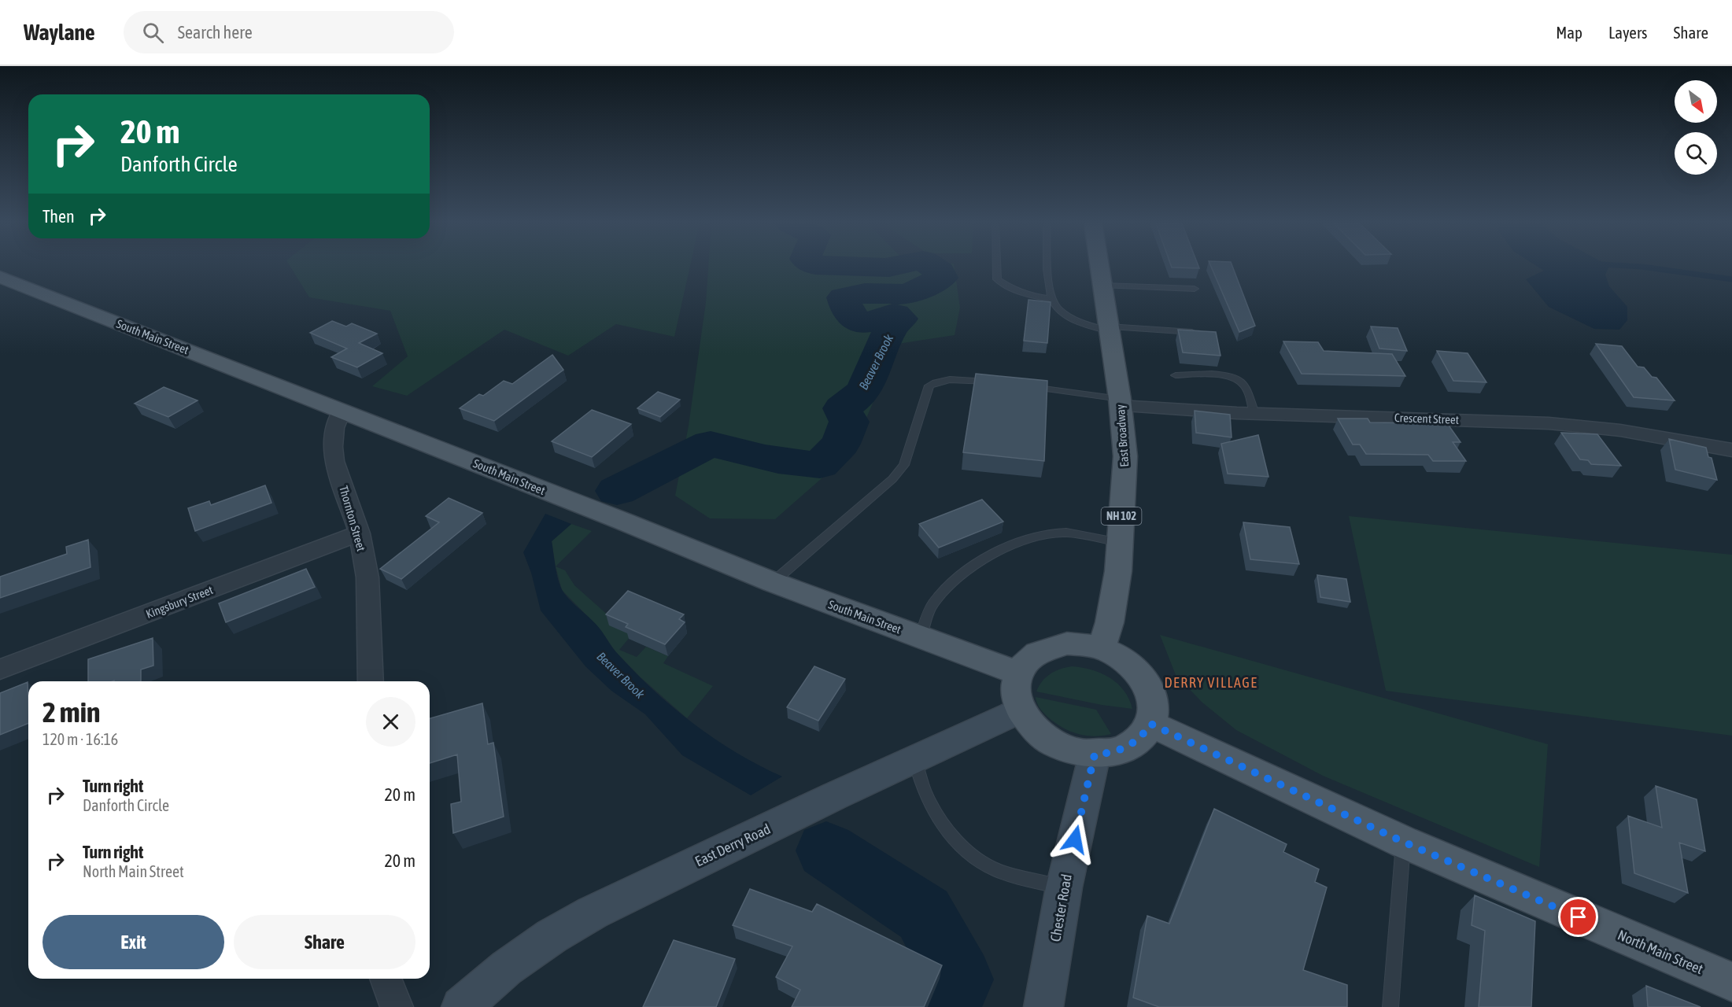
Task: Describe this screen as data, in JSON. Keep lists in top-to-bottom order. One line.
{"streets":{"main road":["South Main Street","East Broadway","NH 102","North Main Street"],"street":["Crescent Street","Thornton Street","Kingsbury Street","East Derry Road","Chester Road"]},"crossings":[["South Main Street","East Broadway"],["South Main Street","Thornton Street"],["South Main Street","East Derry Road"],["South Main Street","Chester Road"],["South Main Street","North Main Street"],["Crescent Street","East Broadway"],["East Broadway","East Derry Road"],["East Broadway","Chester Road"],["East Broadway","North Main Street"],["Thornton Street","Kingsbury Street"],["East Derry Road","Chester Road"],["East Derry Road","North Main Street"],["Chester Road","North Main Street"]],"districts":["DERRY VILLAGE"],"water":["Beaver Brook"],"north":"bottom right","page":{"header":"Waylane","search":"Search here","nav":["Map","Layers","Share"],"turn":["20 m","Danforth Circle"],"then":"Then","heading":["2 min","120 m · 16:16"],"list":[{"name":"Turn right","note":"Danforth Circle","value":"20 m"},{"name":"Turn right","note":"North Main Street","value":"20 m"}],"buttons":["Exit","Share"]}}
